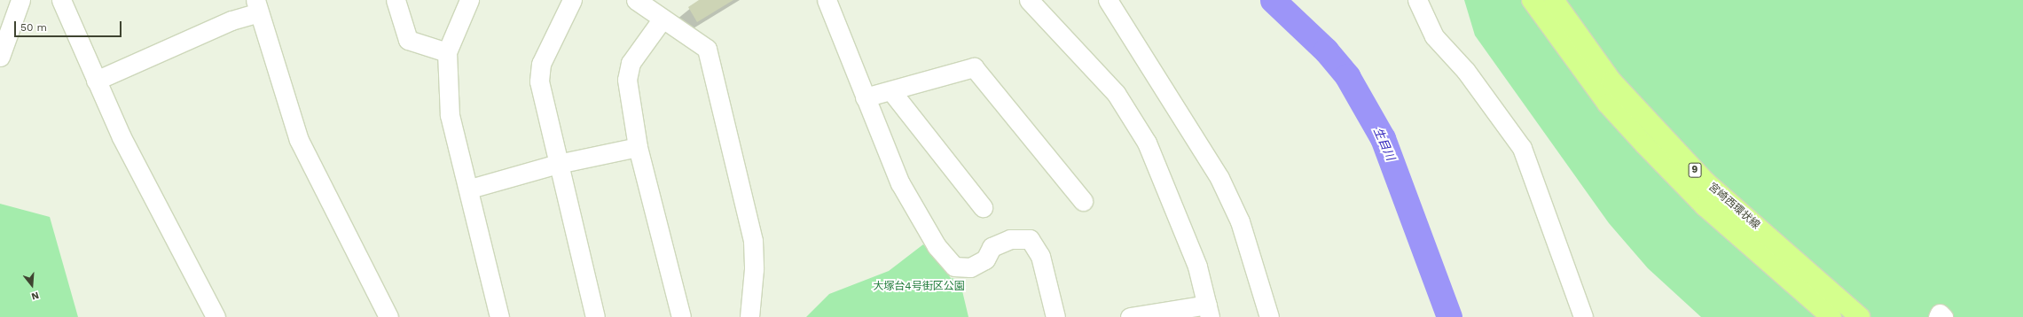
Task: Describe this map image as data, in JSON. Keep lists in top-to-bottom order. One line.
{"streets":{"main road":["9","宮崎西環状線"]},"water":["生目川"],"parks":["大塚台4号街区公園"],"scale_bar":"50 m","north":"bottom"}
